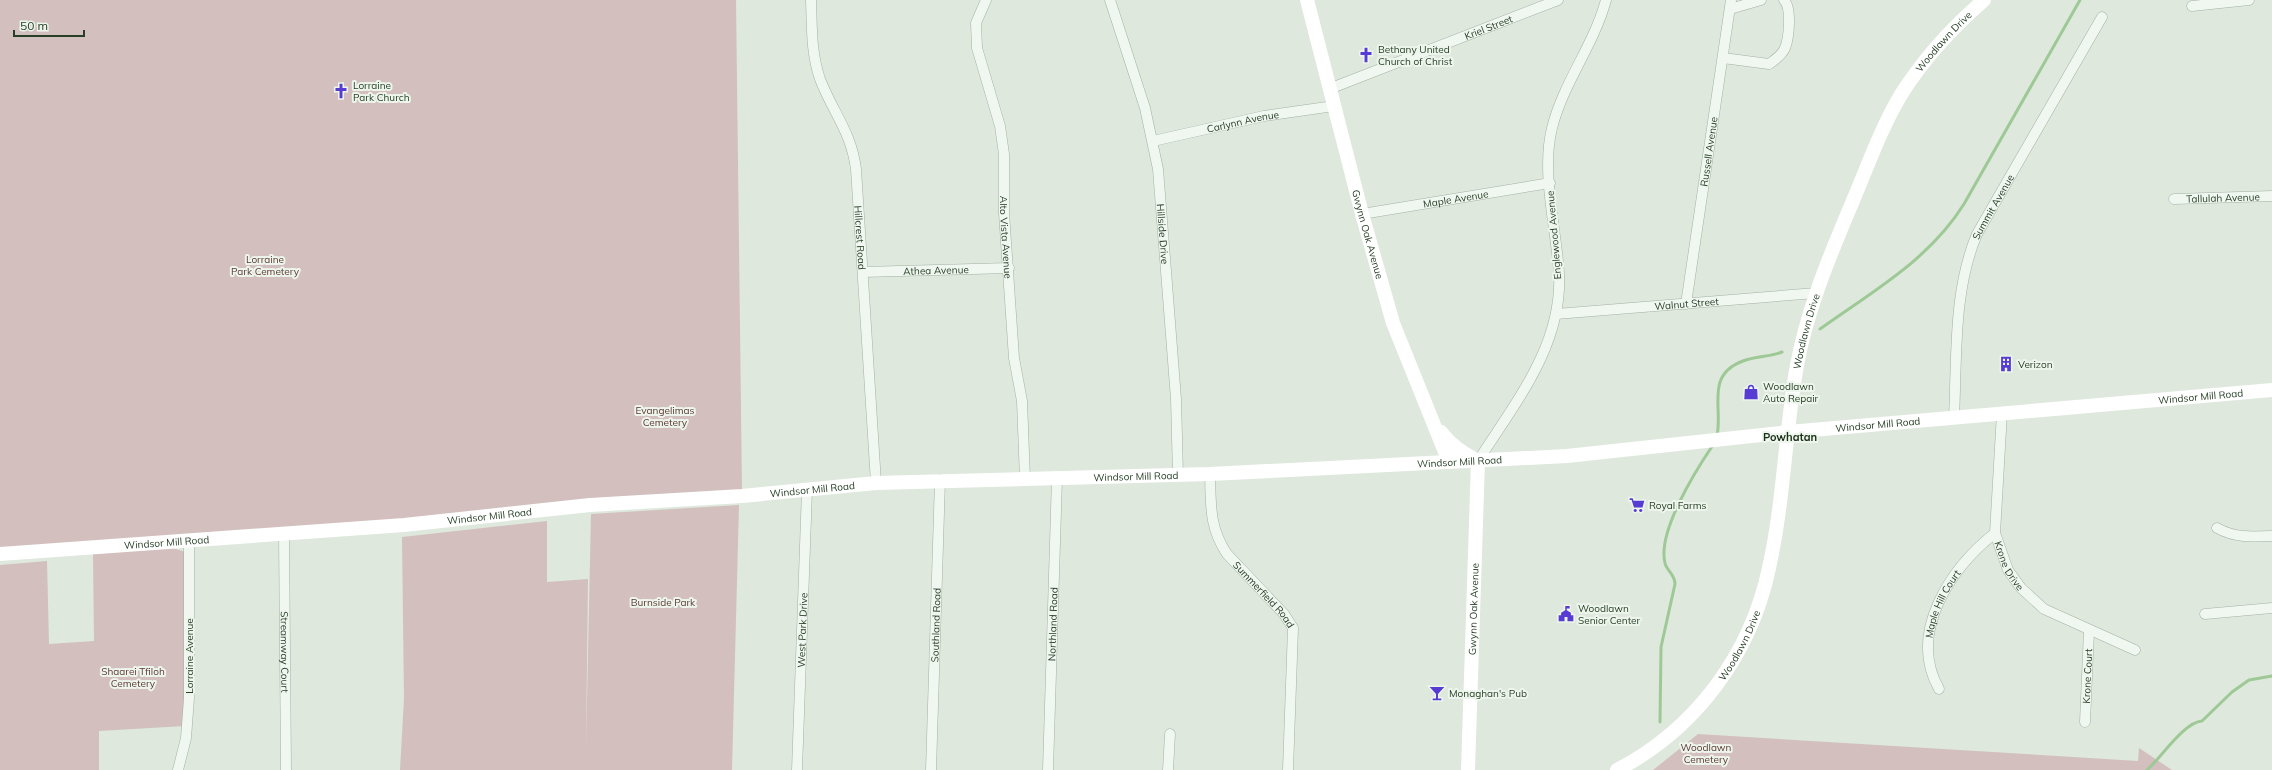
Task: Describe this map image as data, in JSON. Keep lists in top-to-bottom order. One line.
{"streets":{"main road":["Woodlawn Drive","Gwynn Oak Avenue","Windsor Mill Road"],"street":["Kriel Street","Carlynn Avenue","Russell Avenue","Tallulah Avenue","Maple Avenue","Summit Avenue","Hillside Drive","Englewood Avenue","Hillcrest Road","Alto Vista Avenue","Athea Avenue","Walnut Street","Krone Drive","Summerfield Road","Maple Hill Court","Northland Road","Southland Road","West Park Drive","Streamway Court","Lorraine Avenue","Krone Court"]},"crossings":[["Kriel Street","Gwynn Oak Avenue"],["Woodlawn Drive","Walnut Street"],["Woodlawn Drive","Windsor Mill Road"],["Carlynn Avenue","Hillside Drive"],["Carlynn Avenue","Gwynn Oak Avenue"],["Russell Avenue","Walnut Street"],["Maple Avenue","Gwynn Oak Avenue"],["Maple Avenue","Englewood Avenue"],["Summit Avenue","Windsor Mill Road"],["Hillside Drive","Windsor Mill Road"],["Gwynn Oak Avenue","Englewood Avenue"],["Gwynn Oak Avenue","Windsor Mill Road"],["Englewood Avenue","Walnut Street"],["Englewood Avenue","Windsor Mill Road"],["Hillcrest Road","Athea Avenue"],["Hillcrest Road","Windsor Mill Road"],["Alto Vista Avenue","Athea Avenue"],["Alto Vista Avenue","Windsor Mill Road"],["Windsor Mill Road","Krone Drive"],["Windsor Mill Road","Summerfield Road"],["Windsor Mill Road","Northland Road"],["Windsor Mill Road","Southland Road"],["Windsor Mill Road","West Park Drive"],["Windsor Mill Road","Streamway Court"],["Windsor Mill Road","Lorraine Avenue"],["Krone Drive","Maple Hill Court"],["Krone Drive","Krone Court"]],"districts":["Powhatan"],"parks":["Lorraine Park Cemetery","Evangelimas Cemetery","Burnside Park","Shaarei Tfiloh Cemetery","Woodlawn Cemetery"],"places":{"church":["Bethany United Church of Christ","Lorraine Park Church"],"building":["Verizon"],"shop":["Woodlawn Auto Repair"],"supermarket":["Royal Farms"],"public building":["Woodlawn Senior Center"],"bar":["Monaghan's Pub"]},"scale_bar":"50 m"}
